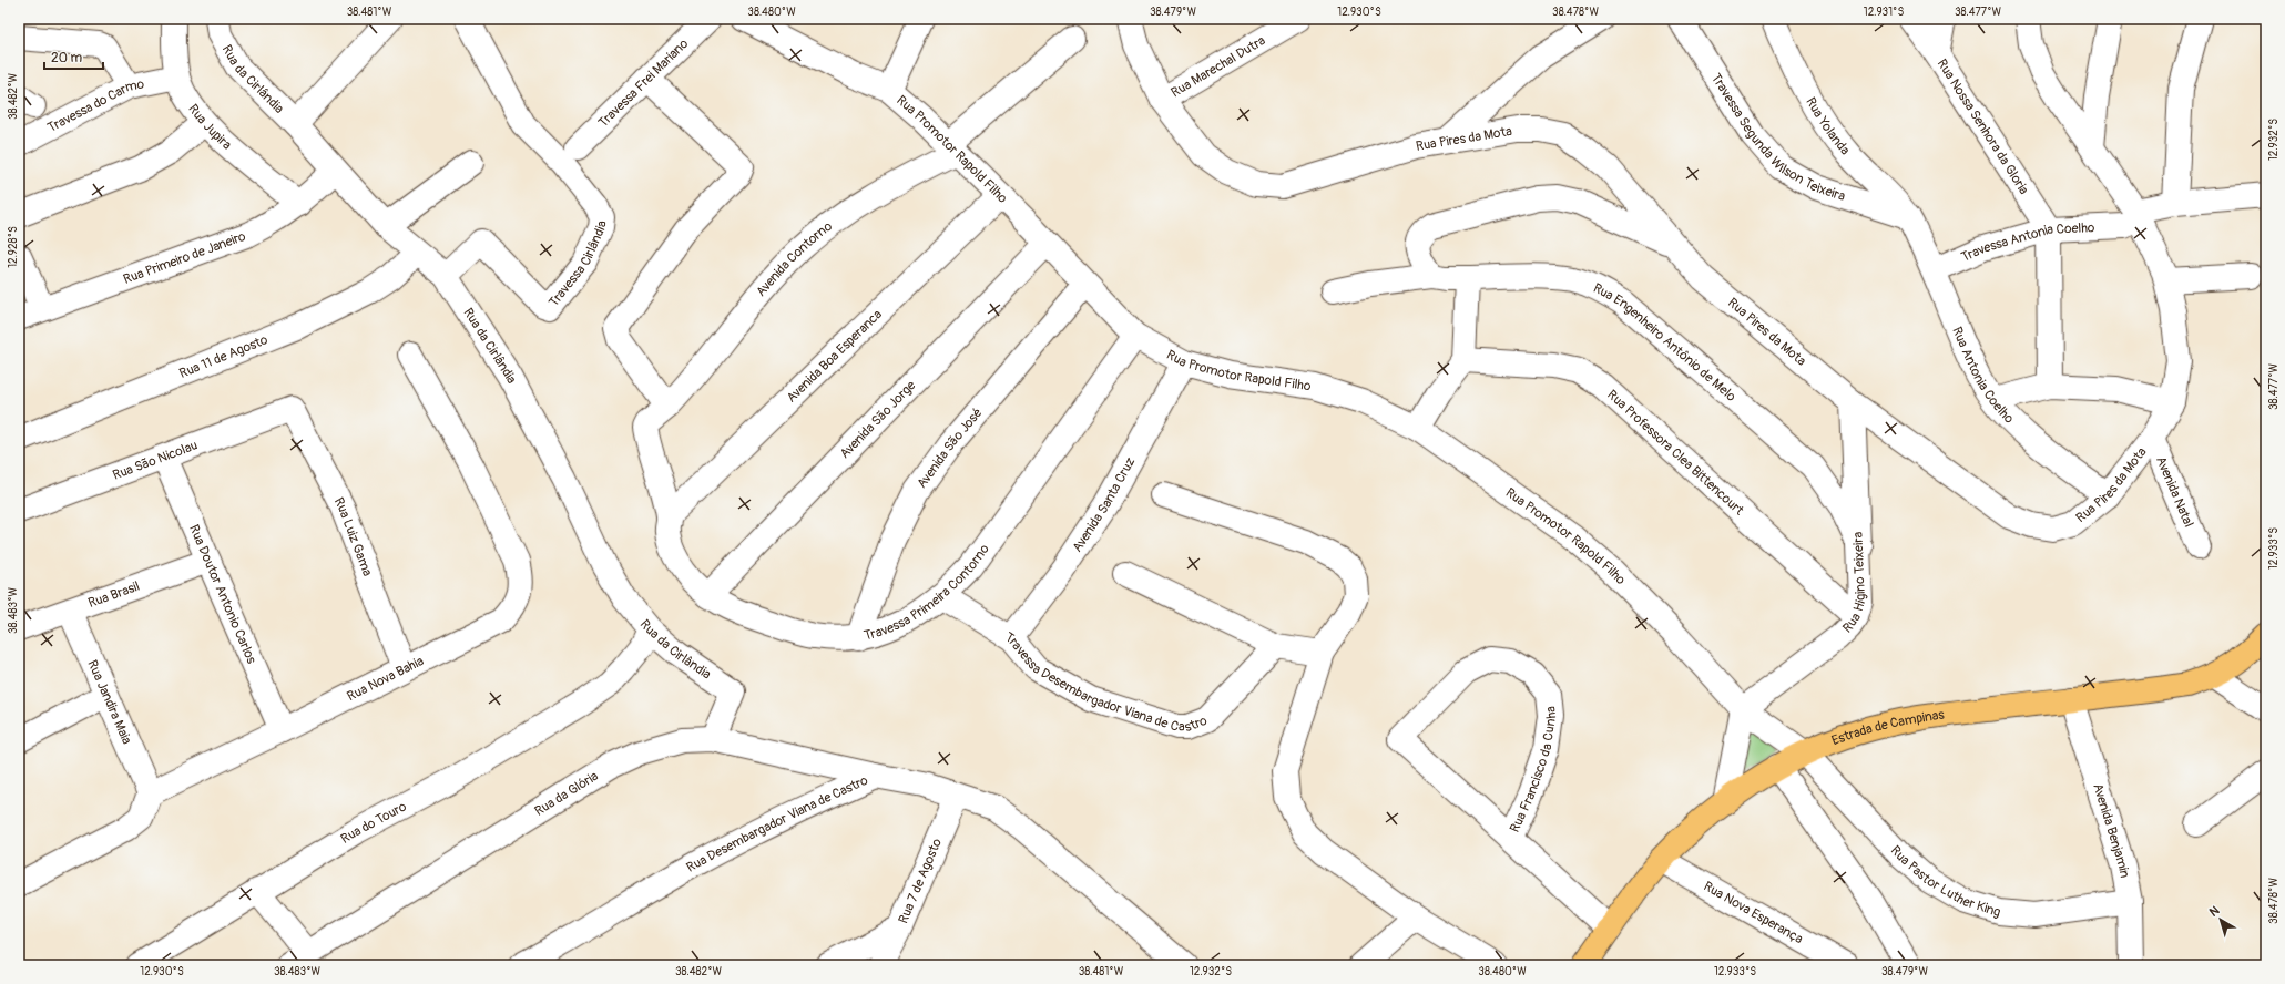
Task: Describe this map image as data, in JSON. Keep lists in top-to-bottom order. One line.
{"streets":{"main road":["Estrada de Campinas"],"street":["Rua Marechal Dutra","Rua da Cirlândia","Travessa Frei Mariano","Travessa do Carmo","Rua Jupira","Rua Yolanda","Rua Nossa Senhora da Gloria","Travessa Segunda Wilson Teixeira","Rua Pires da Mota","Rua Promotor Rapold Filho","Travessa Antonia Coelho","Rua Primeiro de Janeiro","Travessa Cirlândia","Avenida Contorno","Rua Engenheiro Antônio de Melo","Rua 11 de Agosto","Avenida Boa Esperanca","Rua Antonia Coelho","Avenida São Jorge","Avenida São José","Rua Professora Clea Bittencourt","Rua São Nicolau","Avenida Natal","Avenida Santa Cruz","Rua Luiz Gama","Rua Higino Teixeira","Travessa Primeira Contorno","Rua Doutor Antonio Carlos","Rua Brasil","Travessa Desembargador Viana de Castro","Rua Nova Bahia","Rua Jandira Maia","Rua Francisco da Cunha","Rua da Glória","Rua do Touro","Rua Desembargador Viana de Castro","Avenida Benjamin","Rua Pastor Luther King","Rua 7 de Agosto","Rua Nova Esperança"]},"crossings":[["Rua Marechal Dutra","Rua Pires da Mota"],["Rua da Cirlândia","Rua Primeiro de Janeiro"],["Rua da Cirlândia","Travessa Cirlândia"],["Rua da Cirlândia","Rua 11 de Agosto"],["Rua da Cirlândia","Rua da Glória"],["Rua da Cirlândia","Rua do Touro"],["Travessa Frei Mariano","Travessa Cirlândia"],["Travessa do Carmo","Rua Jupira"],["Rua Jupira","Rua Primeiro de Janeiro"],["Rua Yolanda","Travessa Segunda Wilson Teixeira"],["Rua Yolanda","Rua Antonia Coelho"],["Rua Nossa Senhora da Gloria","Travessa Antonia Coelho"],["Travessa Segunda Wilson Teixeira","Rua Antonia Coelho"],["Rua Pires da Mota","Travessa Antonia Coelho"],["Rua Pires da Mota","Rua Antonia Coelho"],["Rua Pires da Mota","Avenida Natal"],["Rua Pires da Mota","Rua Higino Teixeira"],["Rua Promotor Rapold Filho","Avenida Contorno"],["Rua Promotor Rapold Filho","Avenida Boa Esperanca"],["Rua Promotor Rapold Filho","Avenida São Jorge"],["Rua Promotor Rapold Filho","Avenida São José"],["Rua Promotor Rapold Filho","Avenida Santa Cruz"],["Rua Promotor Rapold Filho","Rua Higino Teixeira"],["Rua Promotor Rapold Filho","Travessa Primeira Contorno"],["Rua Promotor Rapold Filho","Estrada de Campinas"],["Rua Promotor Rapold Filho","Rua Pastor Luther King"],["Travessa Antonia Coelho","Rua Antonia Coelho"],["Avenida Contorno","Avenida Boa Esperanca"],["Avenida Contorno","Travessa Primeira Contorno"],["Rua Engenheiro Antônio de Melo","Rua Higino Teixeira"],["Avenida Boa Esperanca","Travessa Primeira Contorno"],["Avenida São Jorge","Travessa Primeira Contorno"],["Avenida São José","Travessa Primeira Contorno"],["Rua Professora Clea Bittencourt","Rua Higino Teixeira"],["Rua São Nicolau","Rua Luiz Gama"],["Rua São Nicolau","Rua Doutor Antonio Carlos"],["Avenida Santa Cruz","Travessa Desembargador Viana de Castro"],["Rua Luiz Gama","Rua Nova Bahia"],["Travessa Primeira Contorno","Travessa Desembargador Viana de Castro"],["Rua Doutor Antonio Carlos","Rua Brasil"],["Rua Doutor Antonio Carlos","Rua Nova Bahia"],["Rua Brasil","Rua Jandira Maia"],["Rua Nova Bahia","Rua Jandira Maia"],["Estrada de Campinas","Rua Francisco da Cunha"],["Estrada de Campinas","Avenida Benjamin"],["Estrada de Campinas","Rua Pastor Luther King"],["Estrada de Campinas","Rua Nova Esperança"],["Rua da Glória","Rua Desembargador Viana de Castro"],["Rua Desembargador Viana de Castro","Rua 7 de Agosto"],["Avenida Benjamin","Rua Pastor Luther King"]],"scale_bar":"20 m","north":"top left","coordinates":["38.481°W","38.480°W","38.479°W","12.930°S","38.478°W","12.931°S","38.477°W","38.482°W","12.932°S","12.928°S","12.933°S","38.483°W"]}
